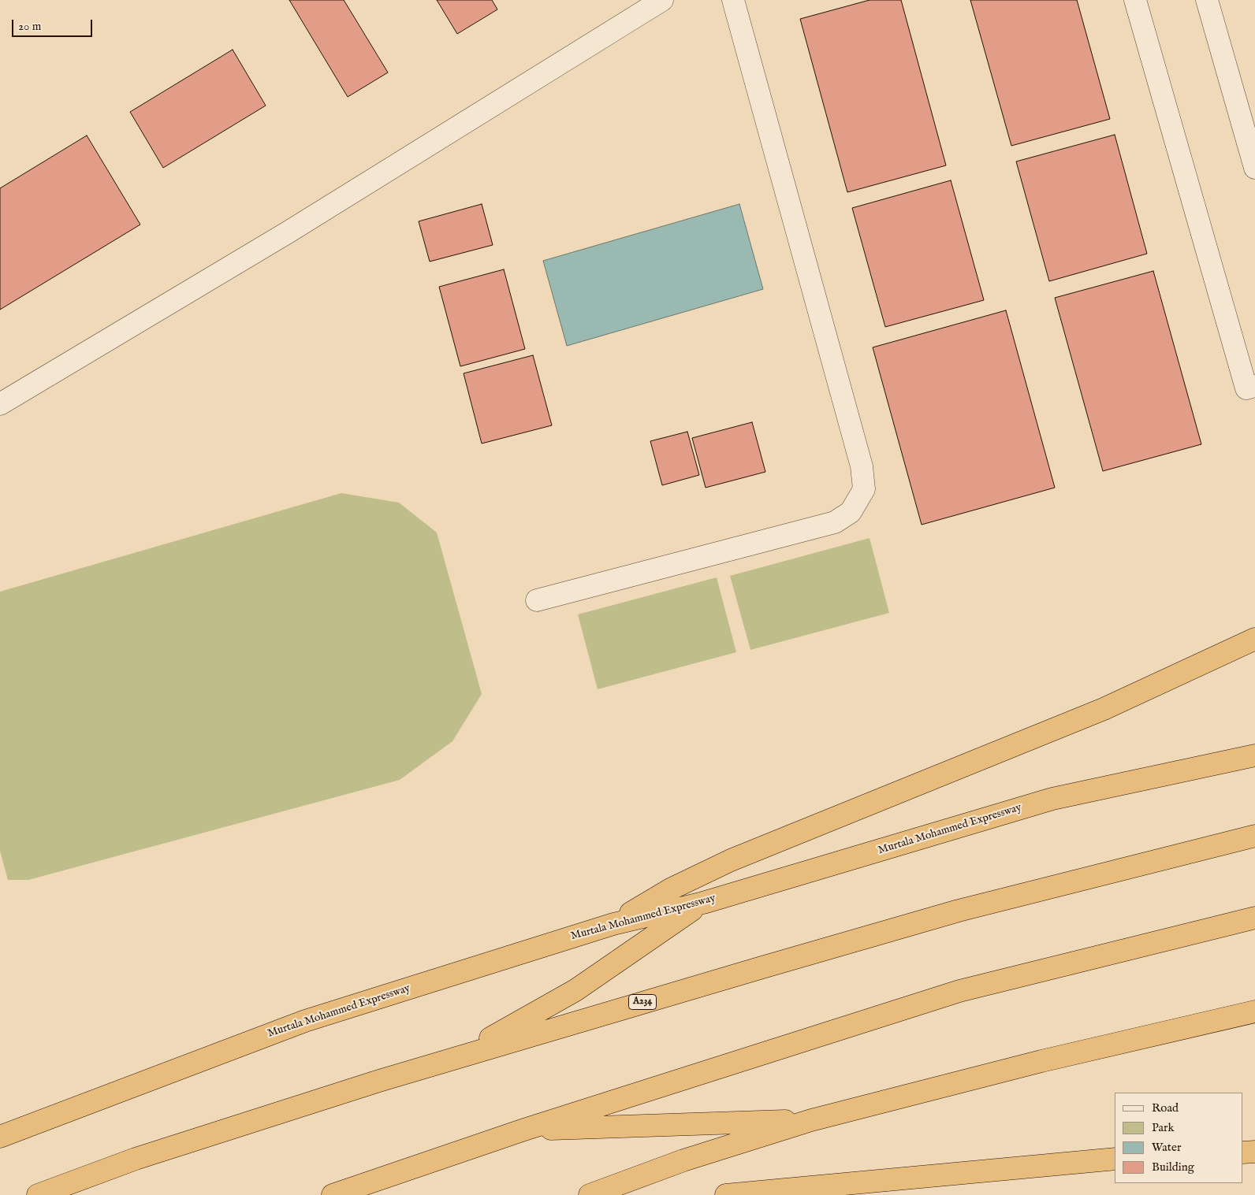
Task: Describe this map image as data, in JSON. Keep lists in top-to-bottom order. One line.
{"streets":{"highway":["Murtala Mohammed Expressway","A234"]},"legend":["Road","Park","Water","Building"],"scale_bar":"20 m"}
